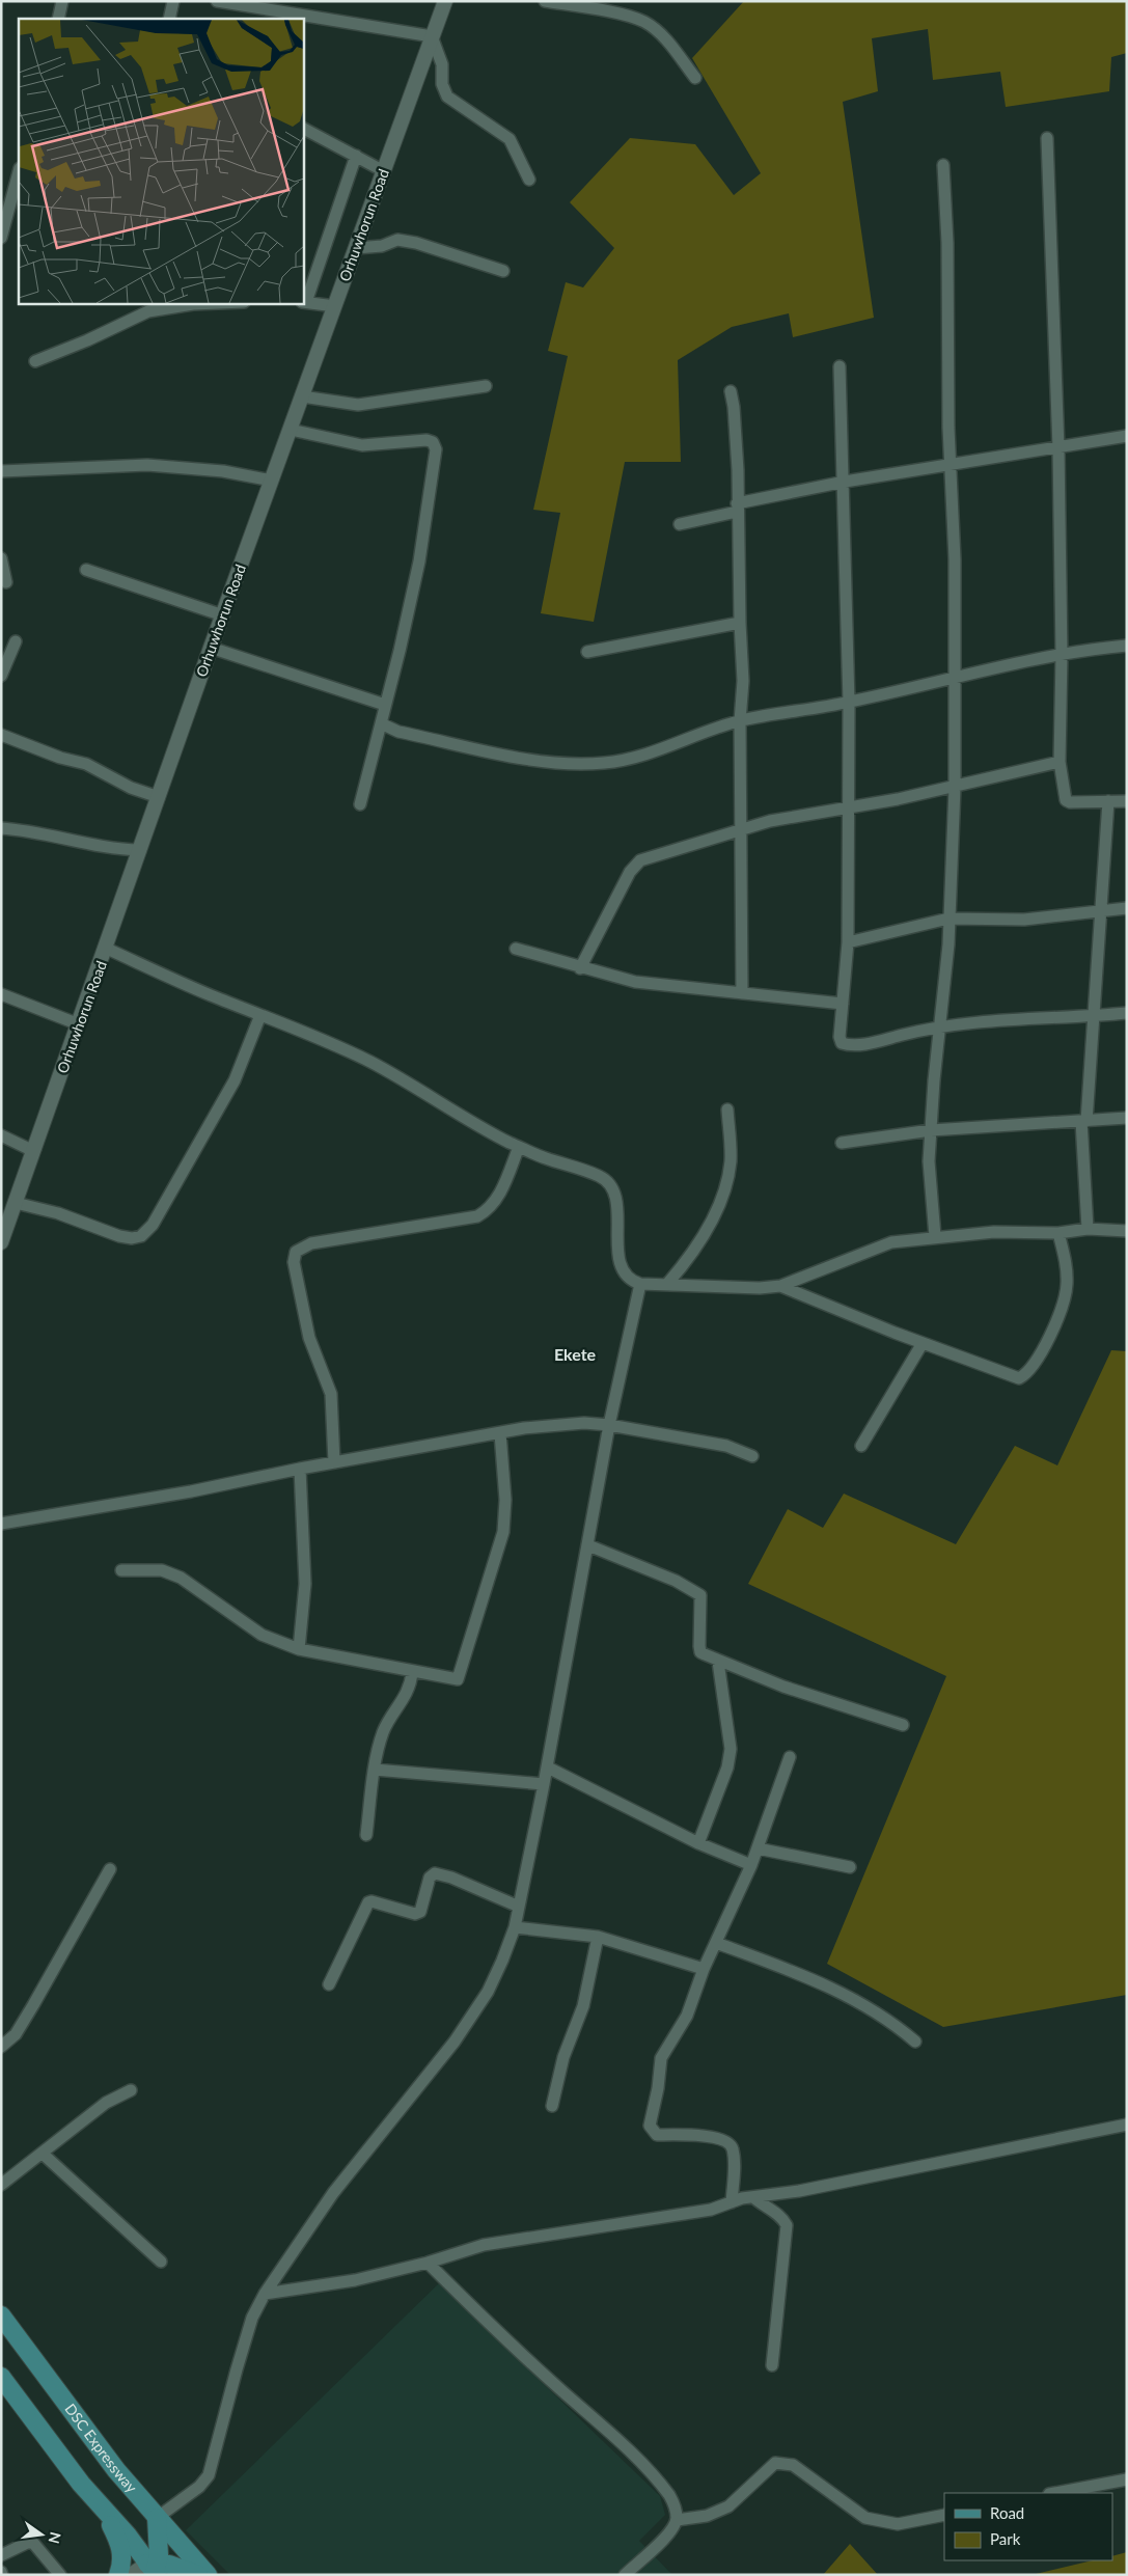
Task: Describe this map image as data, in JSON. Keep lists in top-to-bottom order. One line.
{"streets":{"main road":["DSC Expressway"],"street":["Orhuwhorun Road"]},"districts":["Ekete"],"legend":["Road","Park"],"north":"right"}
